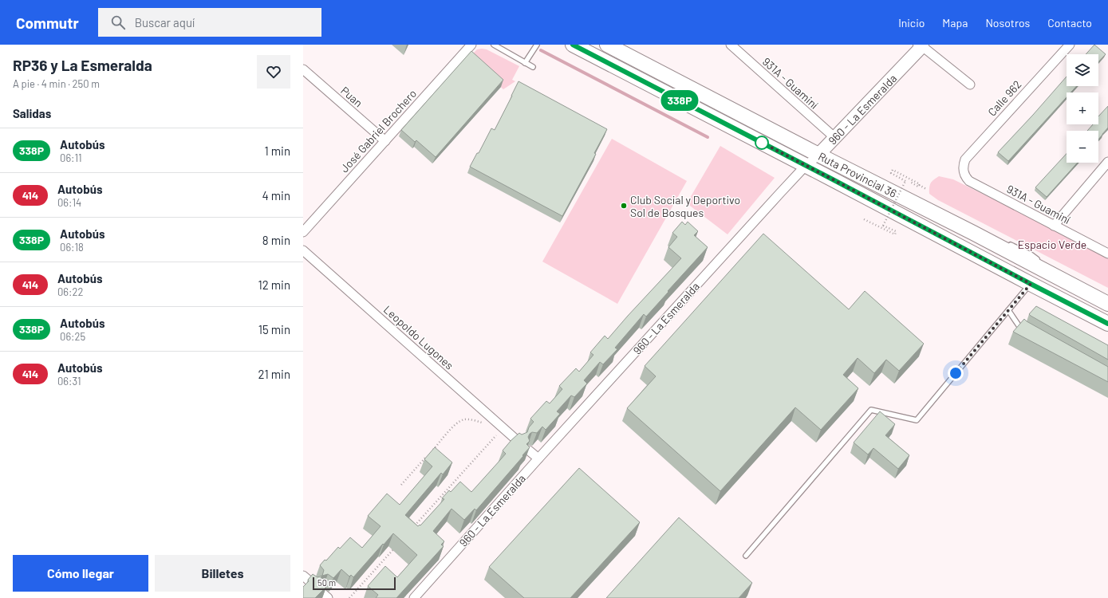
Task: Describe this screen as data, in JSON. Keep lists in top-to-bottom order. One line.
{"streets":{"main road":["Ruta Provincial 36"],"street":["931A - Guaminí","Puan","Calle 962","960 - La Esmeralda","José Gabriel Brochero","Leopoldo Lugones"]},"crossings":[["931A - Guaminí","Calle 962"],["931A - Guaminí","960 - La Esmeralda"],["Puan","José Gabriel Brochero"],["960 - La Esmeralda","Ruta Provincial 36"]],"parks":["Espacio Verde"],"places":["Club Social y Deportivo Sol de Bosques"],"lines":["bus line 338P"],"scale_bar":"50 m","page":{"header":"Commutr","search":"Buscar aquí","nav":["Inicio","Mapa","Nosotros","Contacto"],"heading":[["RP36 y La Esmeralda","A pie · 4 min · 250 m"],"Salidas"],"on_map":"338P","map_buttons":["+","−"],"list":[{"mark":"338P","name":"Autobús","note":"06:11","value":"1 min"},{"mark":"414","name":"Autobús","note":"06:14","value":"4 min"},{"mark":"338P","name":"Autobús","note":"06:18","value":"8 min"},{"mark":"414","name":"Autobús","note":"06:22","value":"12 min"},{"mark":"338P","name":"Autobús","note":"06:25","value":"15 min"},{"mark":"414","name":"Autobús","note":"06:31","value":"21 min"}],"buttons":["Cómo llegar","Billetes"],"scale":"50 m"}}
